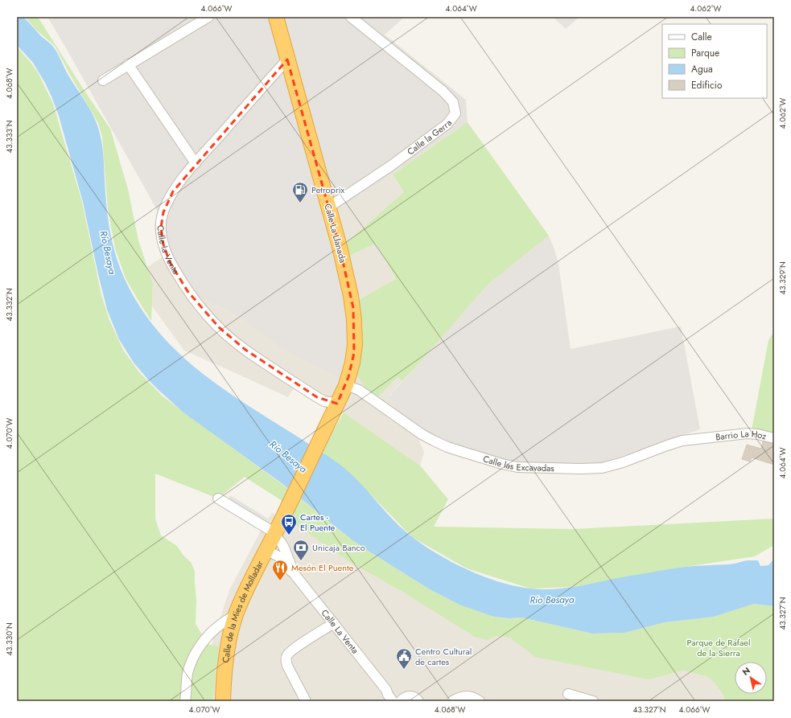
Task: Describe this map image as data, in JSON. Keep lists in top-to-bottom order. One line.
{"streets":{"highway":["Calle La Llanada","Calle de la Mies de Molladar"],"street":["Calle la Gerra","Calle la Venta","Barrio La Hoz","Calle las Excavadas","Calle La Venta"]},"crossings":[["Calle la Gerra","Calle La Llanada"],["Calle La Llanada","Calle la Venta"],["Calle La Llanada","Calle las Excavadas"],["Calle La Llanada","Calle de la Mies de Molladar"],["Calle la Venta","Calle de la Mies de Molladar"],["Barrio La Hoz","Calle las Excavadas"],["Calle de la Mies de Molladar","Calle La Venta"]],"water":["Río Besaya"],"parks":["Parque de Rafael de la Sierra"],"places":{"fuel station":["Petroprix"],"bus stop":["Cartes - El Puente"],"bank":["Unicaja Banco"],"restaurant":["Mesón El Puente"],"public building":["Centro Cultural de cartes"]},"legend":["Calle","Parque","Agua","Edificio"],"north":"top left","coordinates":["4.066°W","4.064°W","4.062°W","4.068°W","43.333°N","43.329°N","43.332°N","4.070°W","43.327°N","43.330°N"]}
